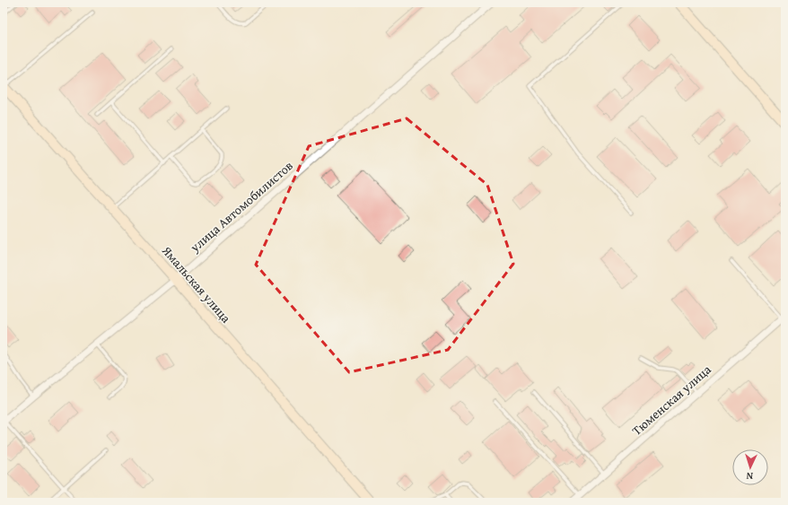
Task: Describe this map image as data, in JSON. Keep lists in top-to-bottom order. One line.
{"streets":{"street":["улица Автомобилистов","Ямальская улица","Тюменская улица"]},"crossings":[["улица Автомобилистов","Ямальская улица"]],"north":"bottom"}
